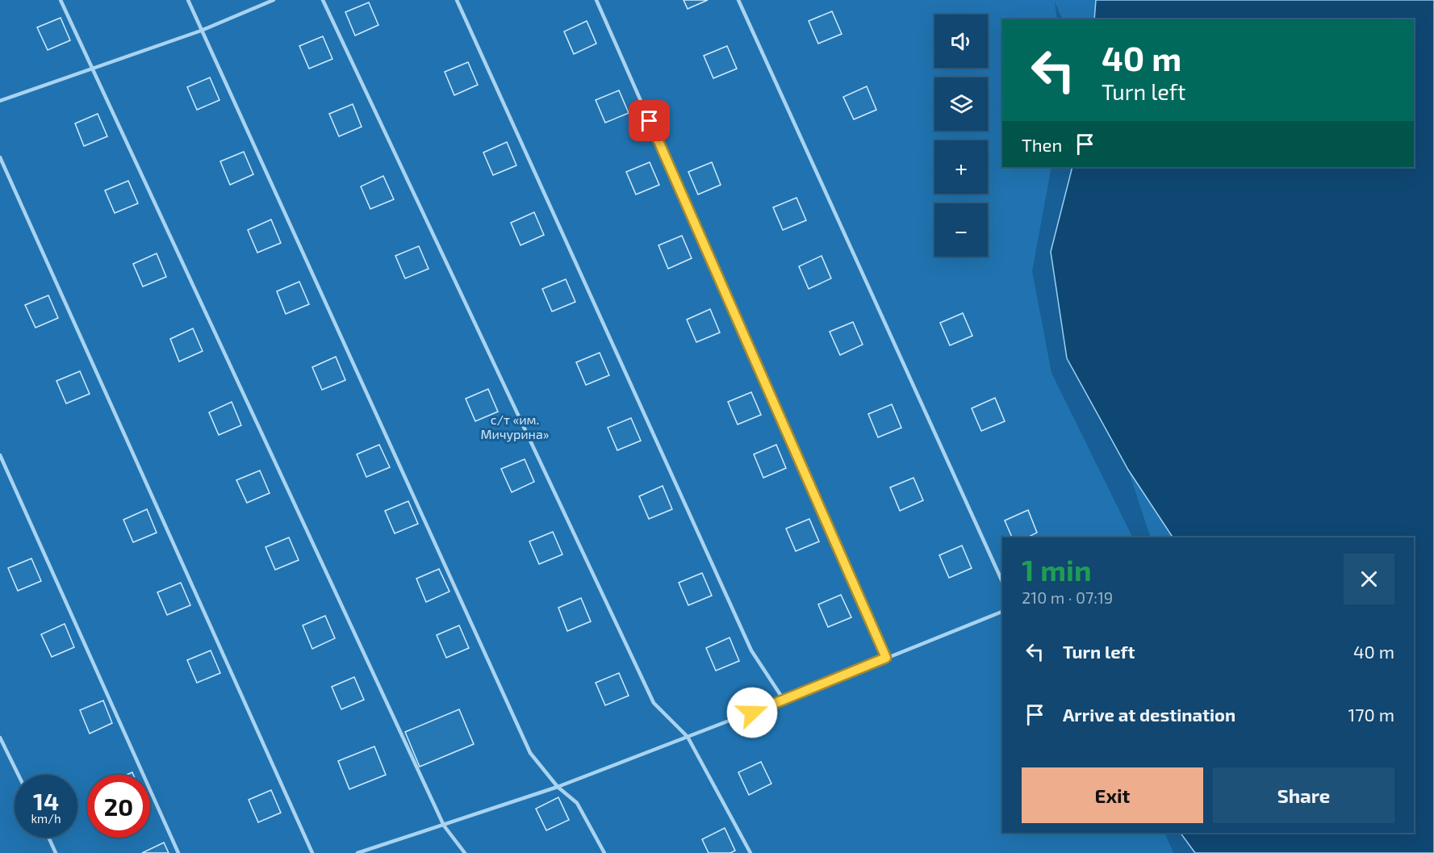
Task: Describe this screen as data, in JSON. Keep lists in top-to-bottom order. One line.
{"parks":["с/т «им. Мичурина»"],"page":{"map_buttons":["+","−"],"turn":["40 m","Turn left"],"then":"Then","heading":["1 min","210 m · 07:19"],"list":[{"name":"Turn left","value":"40 m"},{"name":"Arrive at destination","value":"170 m"}],"buttons":["Exit","Share"],"speed":"14 km/h","limit":"20"}}
